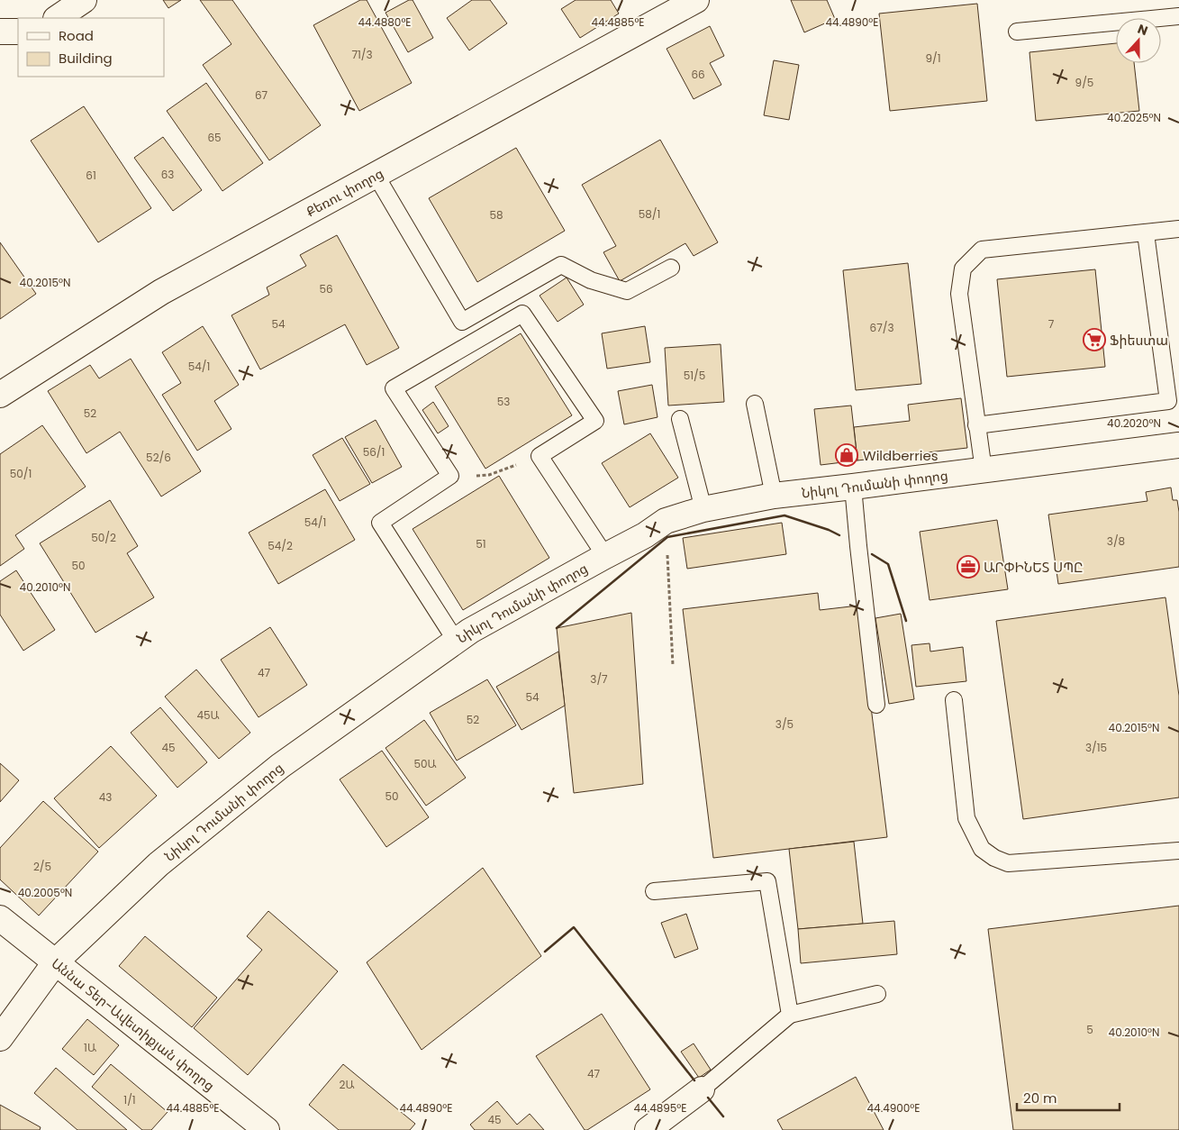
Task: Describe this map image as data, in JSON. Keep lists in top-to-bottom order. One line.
{"streets":{"street":["Քեռու փողոց","Նիկոլ Դումանի փողոց","Աննա Տեր-Ավետիքյան փողոց"]},"crossings":[["Նիկոլ Դումանի փողոց","Աննա Տեր-Ավետիքյան փողոց"]],"places":{"supermarket":["Ֆիեստա"],"shop":["Wildberries"],"office":["ԱՐՓԻՆԵՏ ՍՊԸ"]},"house_numbers":["71/3","9/1","66","9/5","67","65","63","61","58/1","58","56","54","7","67/3","54/1","51/5","53","52","56/1","52/6","50/1","54/1","50/2","3/8","51","54/2","50","47","3/7","54","45Ա","52","3/5","45","3/15","50Ա","50","43","2/5","5","1Ա","47","2Ա","1/1","45"],"legend":["Road","Building"],"scale_bar":"20 m","north":"top","coordinates":["44.4880°E","44.4885°E","44.4890°E","40.2025°N","40.2015°N","40.2020°N","40.2010°N","40.2005°N","44.4895°E","44.4900°E"]}
